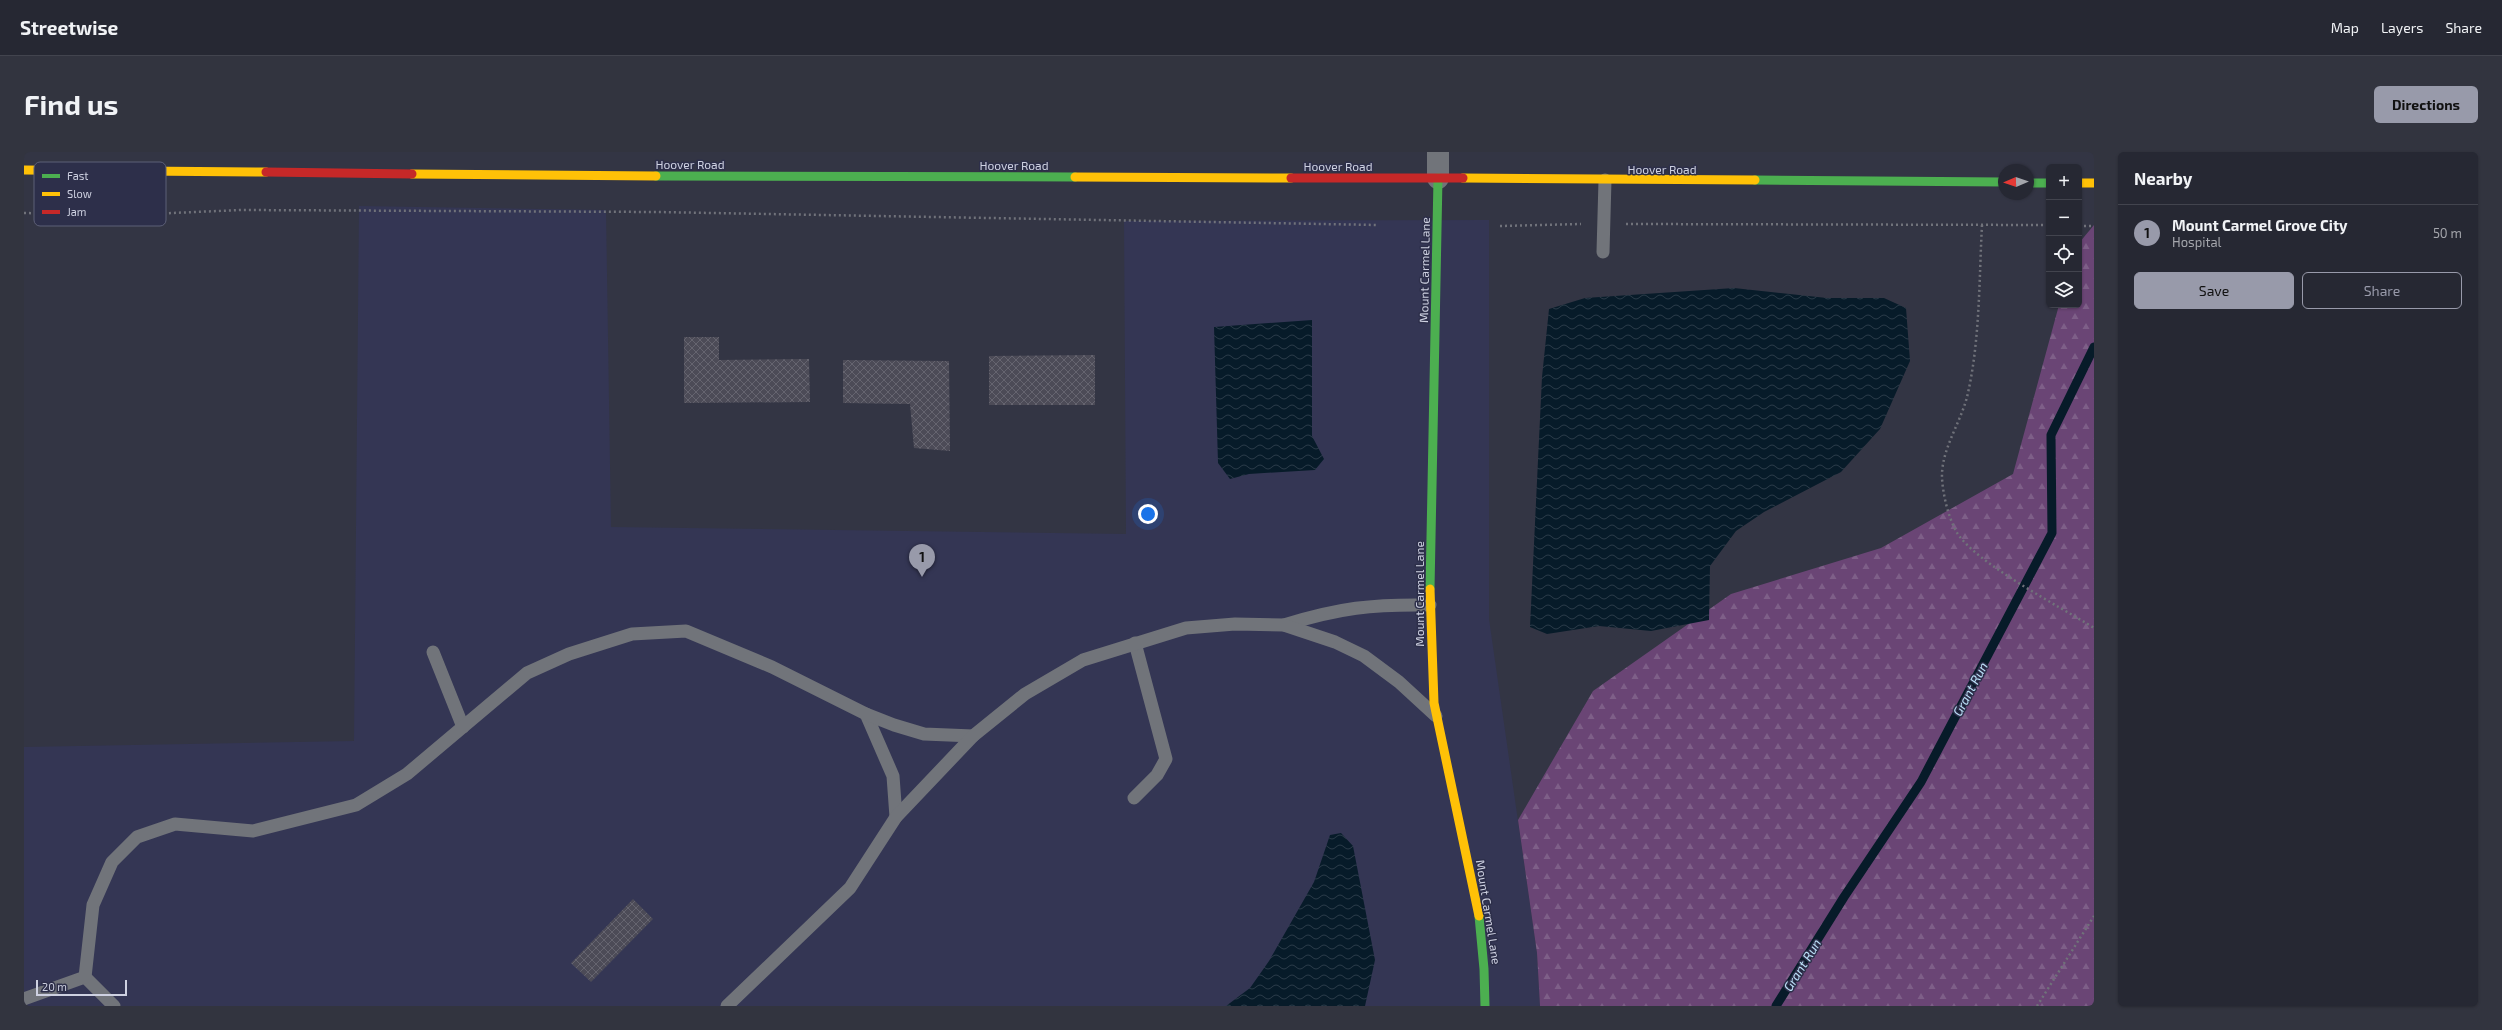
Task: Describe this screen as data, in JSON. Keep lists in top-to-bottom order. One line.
{"streets":{"main road":["Hoover Road","Mount Carmel Lane"]},"crossings":[["Hoover Road","Mount Carmel Lane"]],"water":["Grant Run"],"legend":["Fast","Slow","Jam"],"scale_bar":"20 m","north":"left","page":{"header":"Streetwise","nav":["Map","Layers","Share"],"buttons":["Directions",["Save","Share"]],"title":"Find us","heading":"Nearby","map_buttons":["+","−"],"list":[{"mark":"1","name":"Mount Carmel Grove City","note":"Hospital","value":"50 m"}],"pins":"1","scale":"20 m"}}
